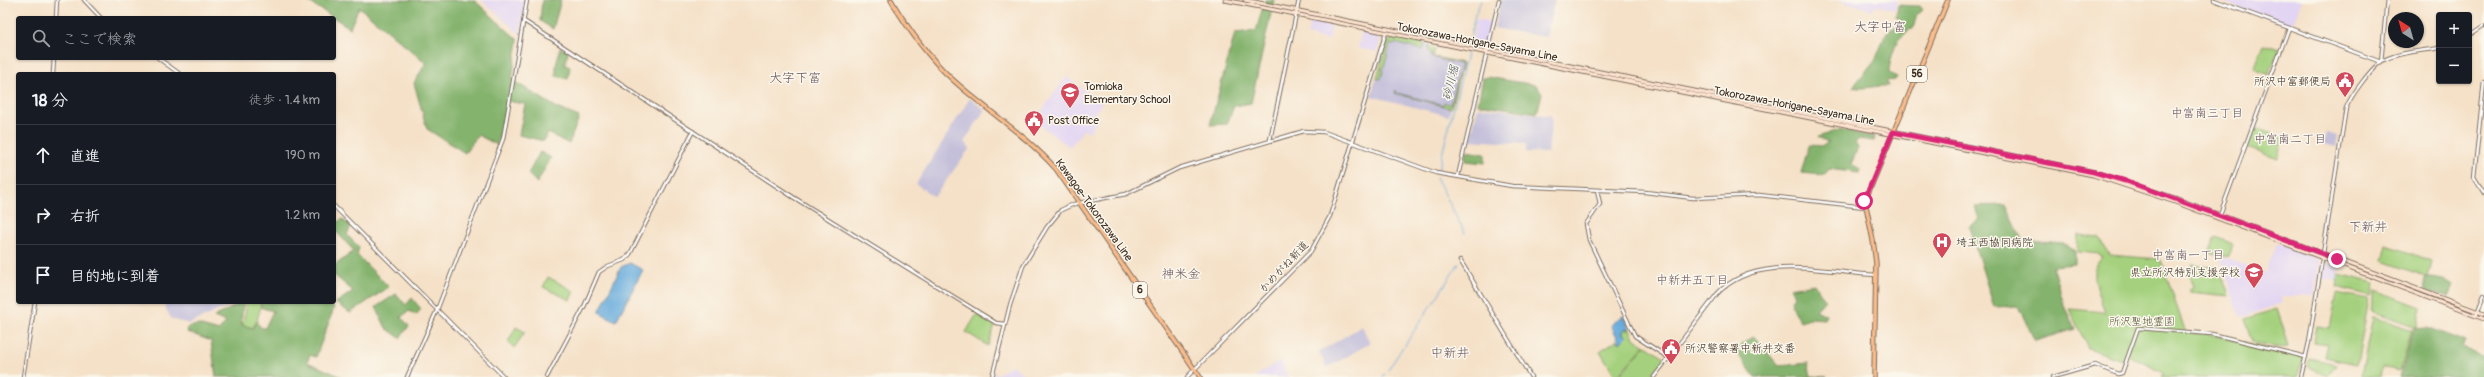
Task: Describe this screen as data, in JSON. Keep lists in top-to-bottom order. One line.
{"streets":{"main road":["Tokorozawa-Horigane-Sayama Line","56","Kawagoe-Tokorozawa Line","6"],"street":["かめがね新道"]},"crossings":[["Tokorozawa-Horigane-Sayama Line","56"],["Tokorozawa-Horigane-Sayama Line","かめがね新道"],["Kawagoe-Tokorozawa Line","かめがね新道"]],"districts":["大字中富","大字下富","中富南三丁目","中富南二丁目","下新井","中富南一丁目","神米金","中新井五丁目","中新井"],"water":["砂川堀"],"parks":["所沢聖地霊園"],"places":{"public building":["所沢中富郵便局","Post Office","所沢警察署中新井交番"],"school or university":["Tomioka Elementary School","県立所沢特別支援学校"],"hospital":["埼玉西協同病院"]},"north":"top left","page":{"map_buttons":["+","−"],"search":"ここで検索","heading":["18 分","徒歩 · 1.4 km"],"list":[["直進","190 m"],["右折","1.2 km"],"目的地に到着"]}}
